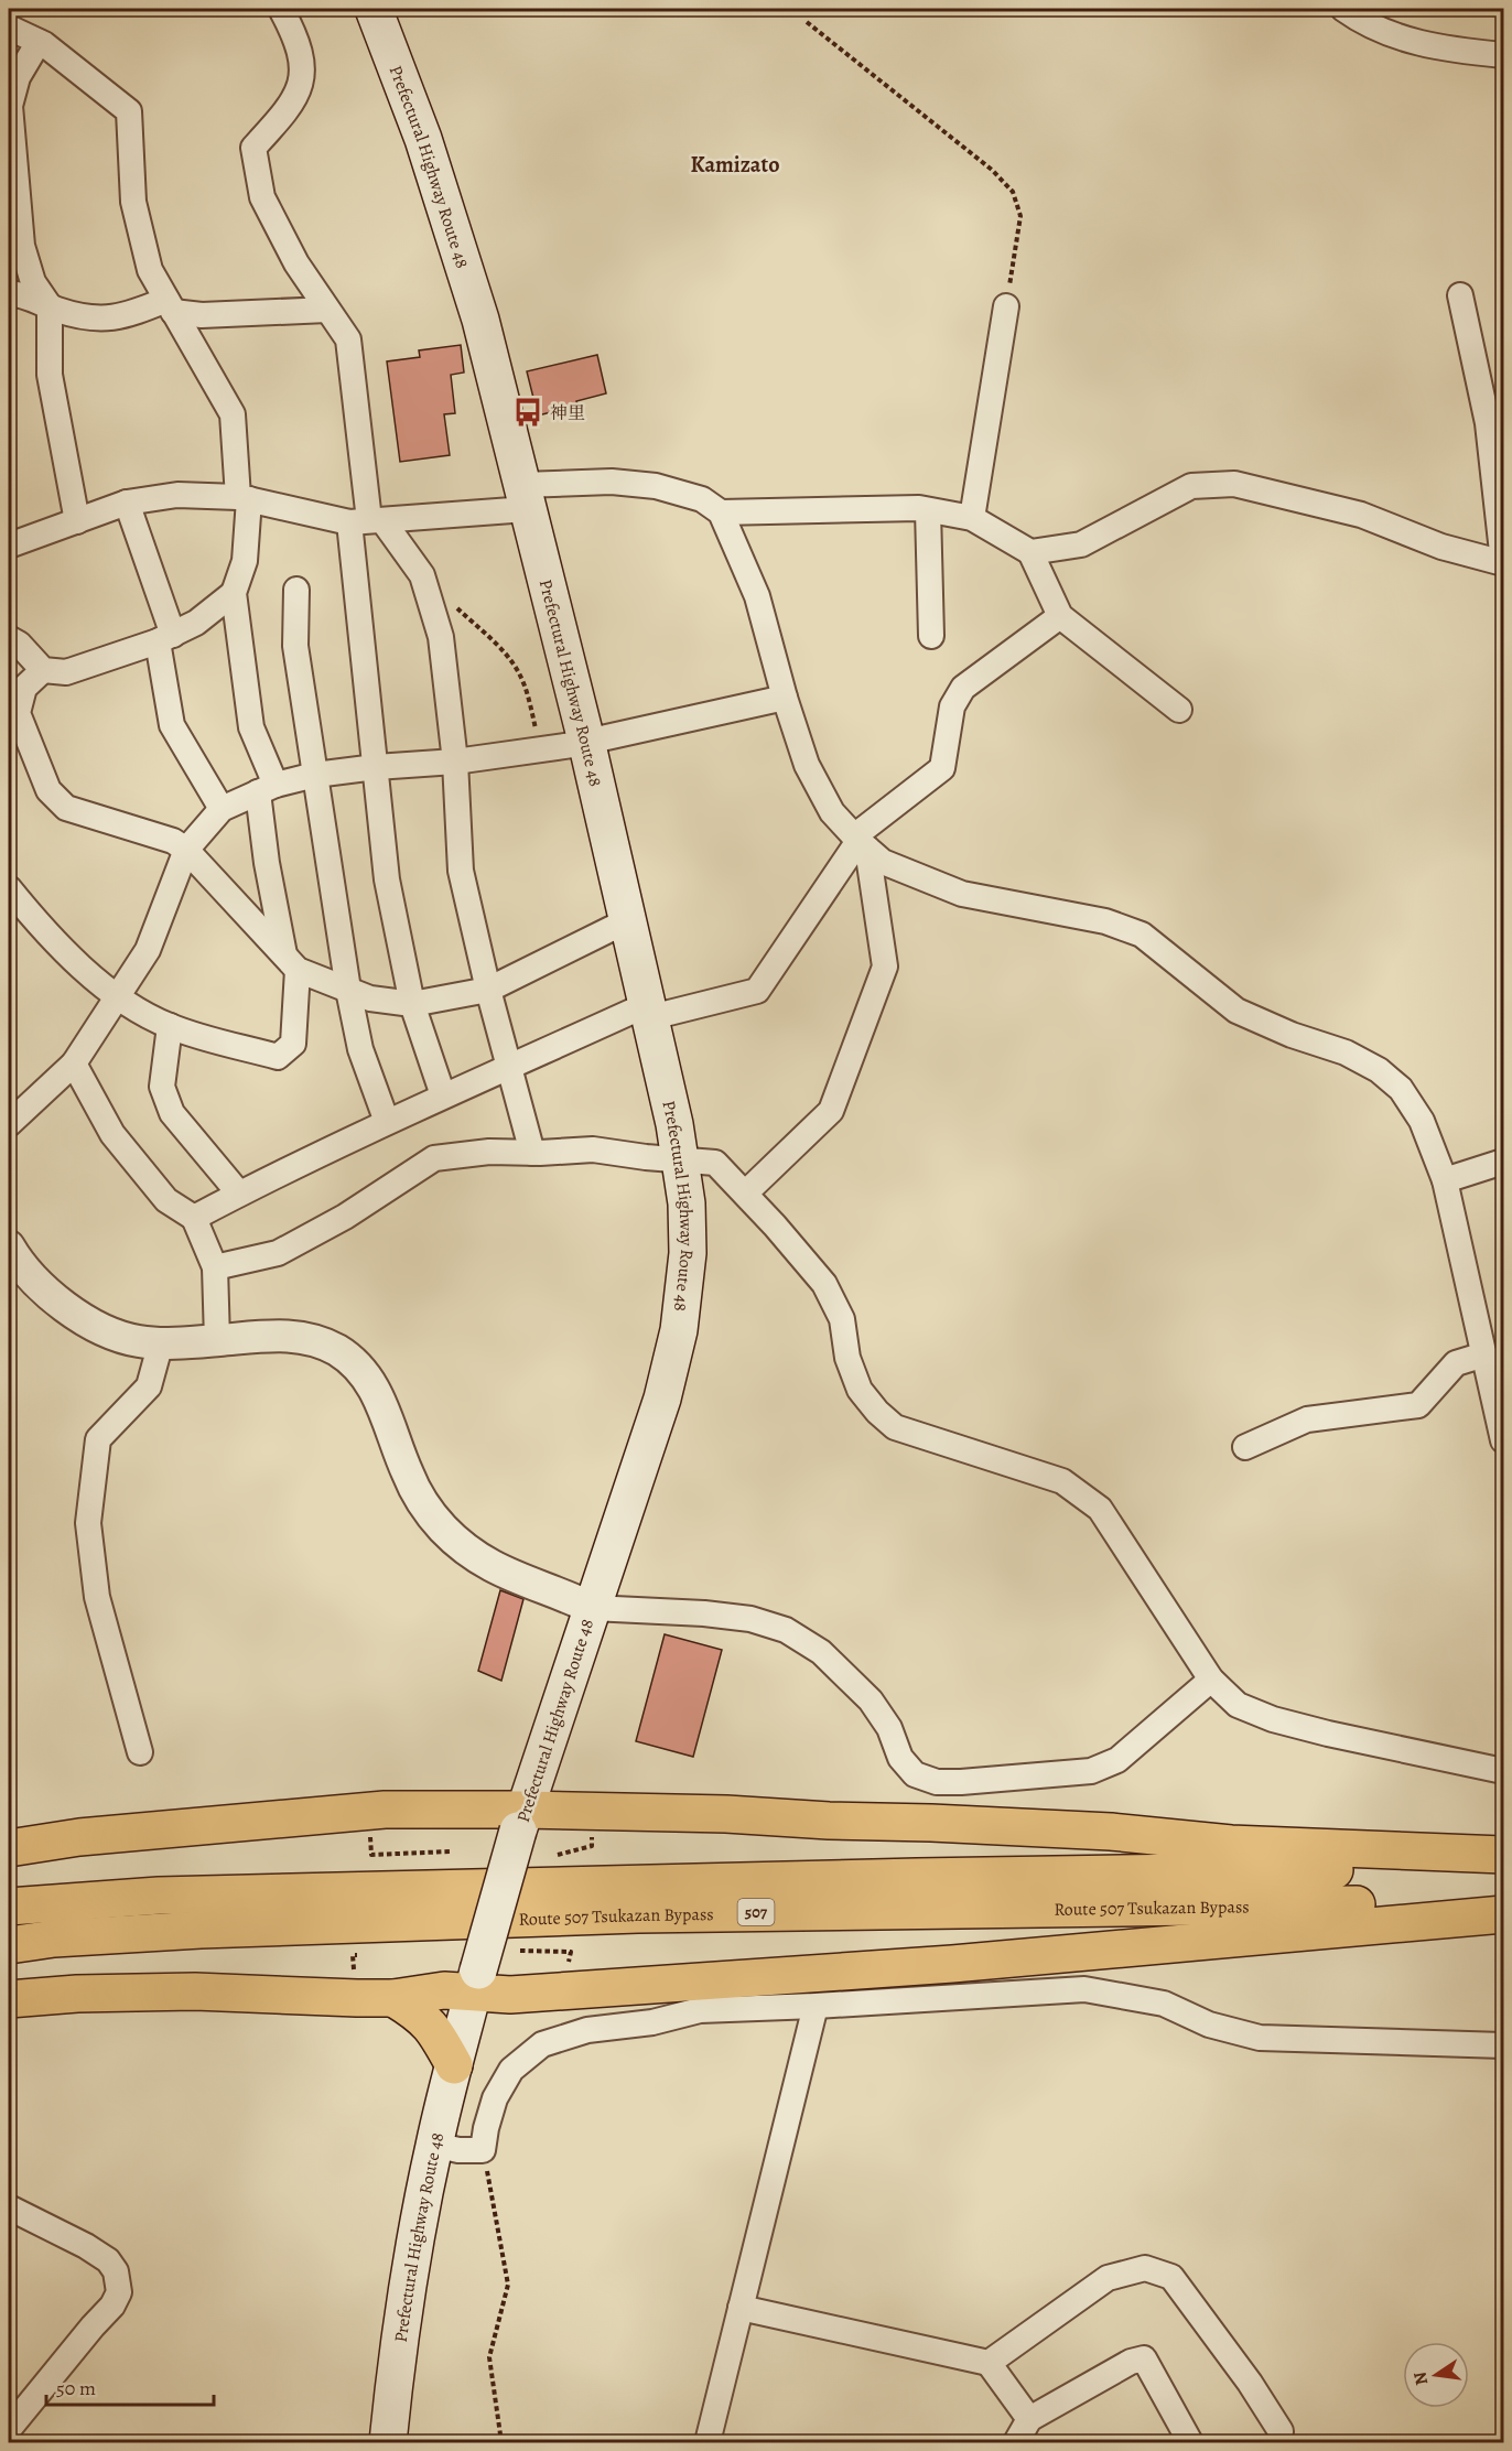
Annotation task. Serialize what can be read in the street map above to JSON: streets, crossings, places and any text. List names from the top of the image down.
{
  "streets": {
    "highway": ["Route 507 Tsukazan Bypass", "507"],
    "main road": ["Prefectural Highway Route 48"]
  },
  "districts": ["Kamizato"],
  "places": {
    "bus stop": ["神里"]
  },
  "scale_bar": "50 m",
  "north": "left"
}
